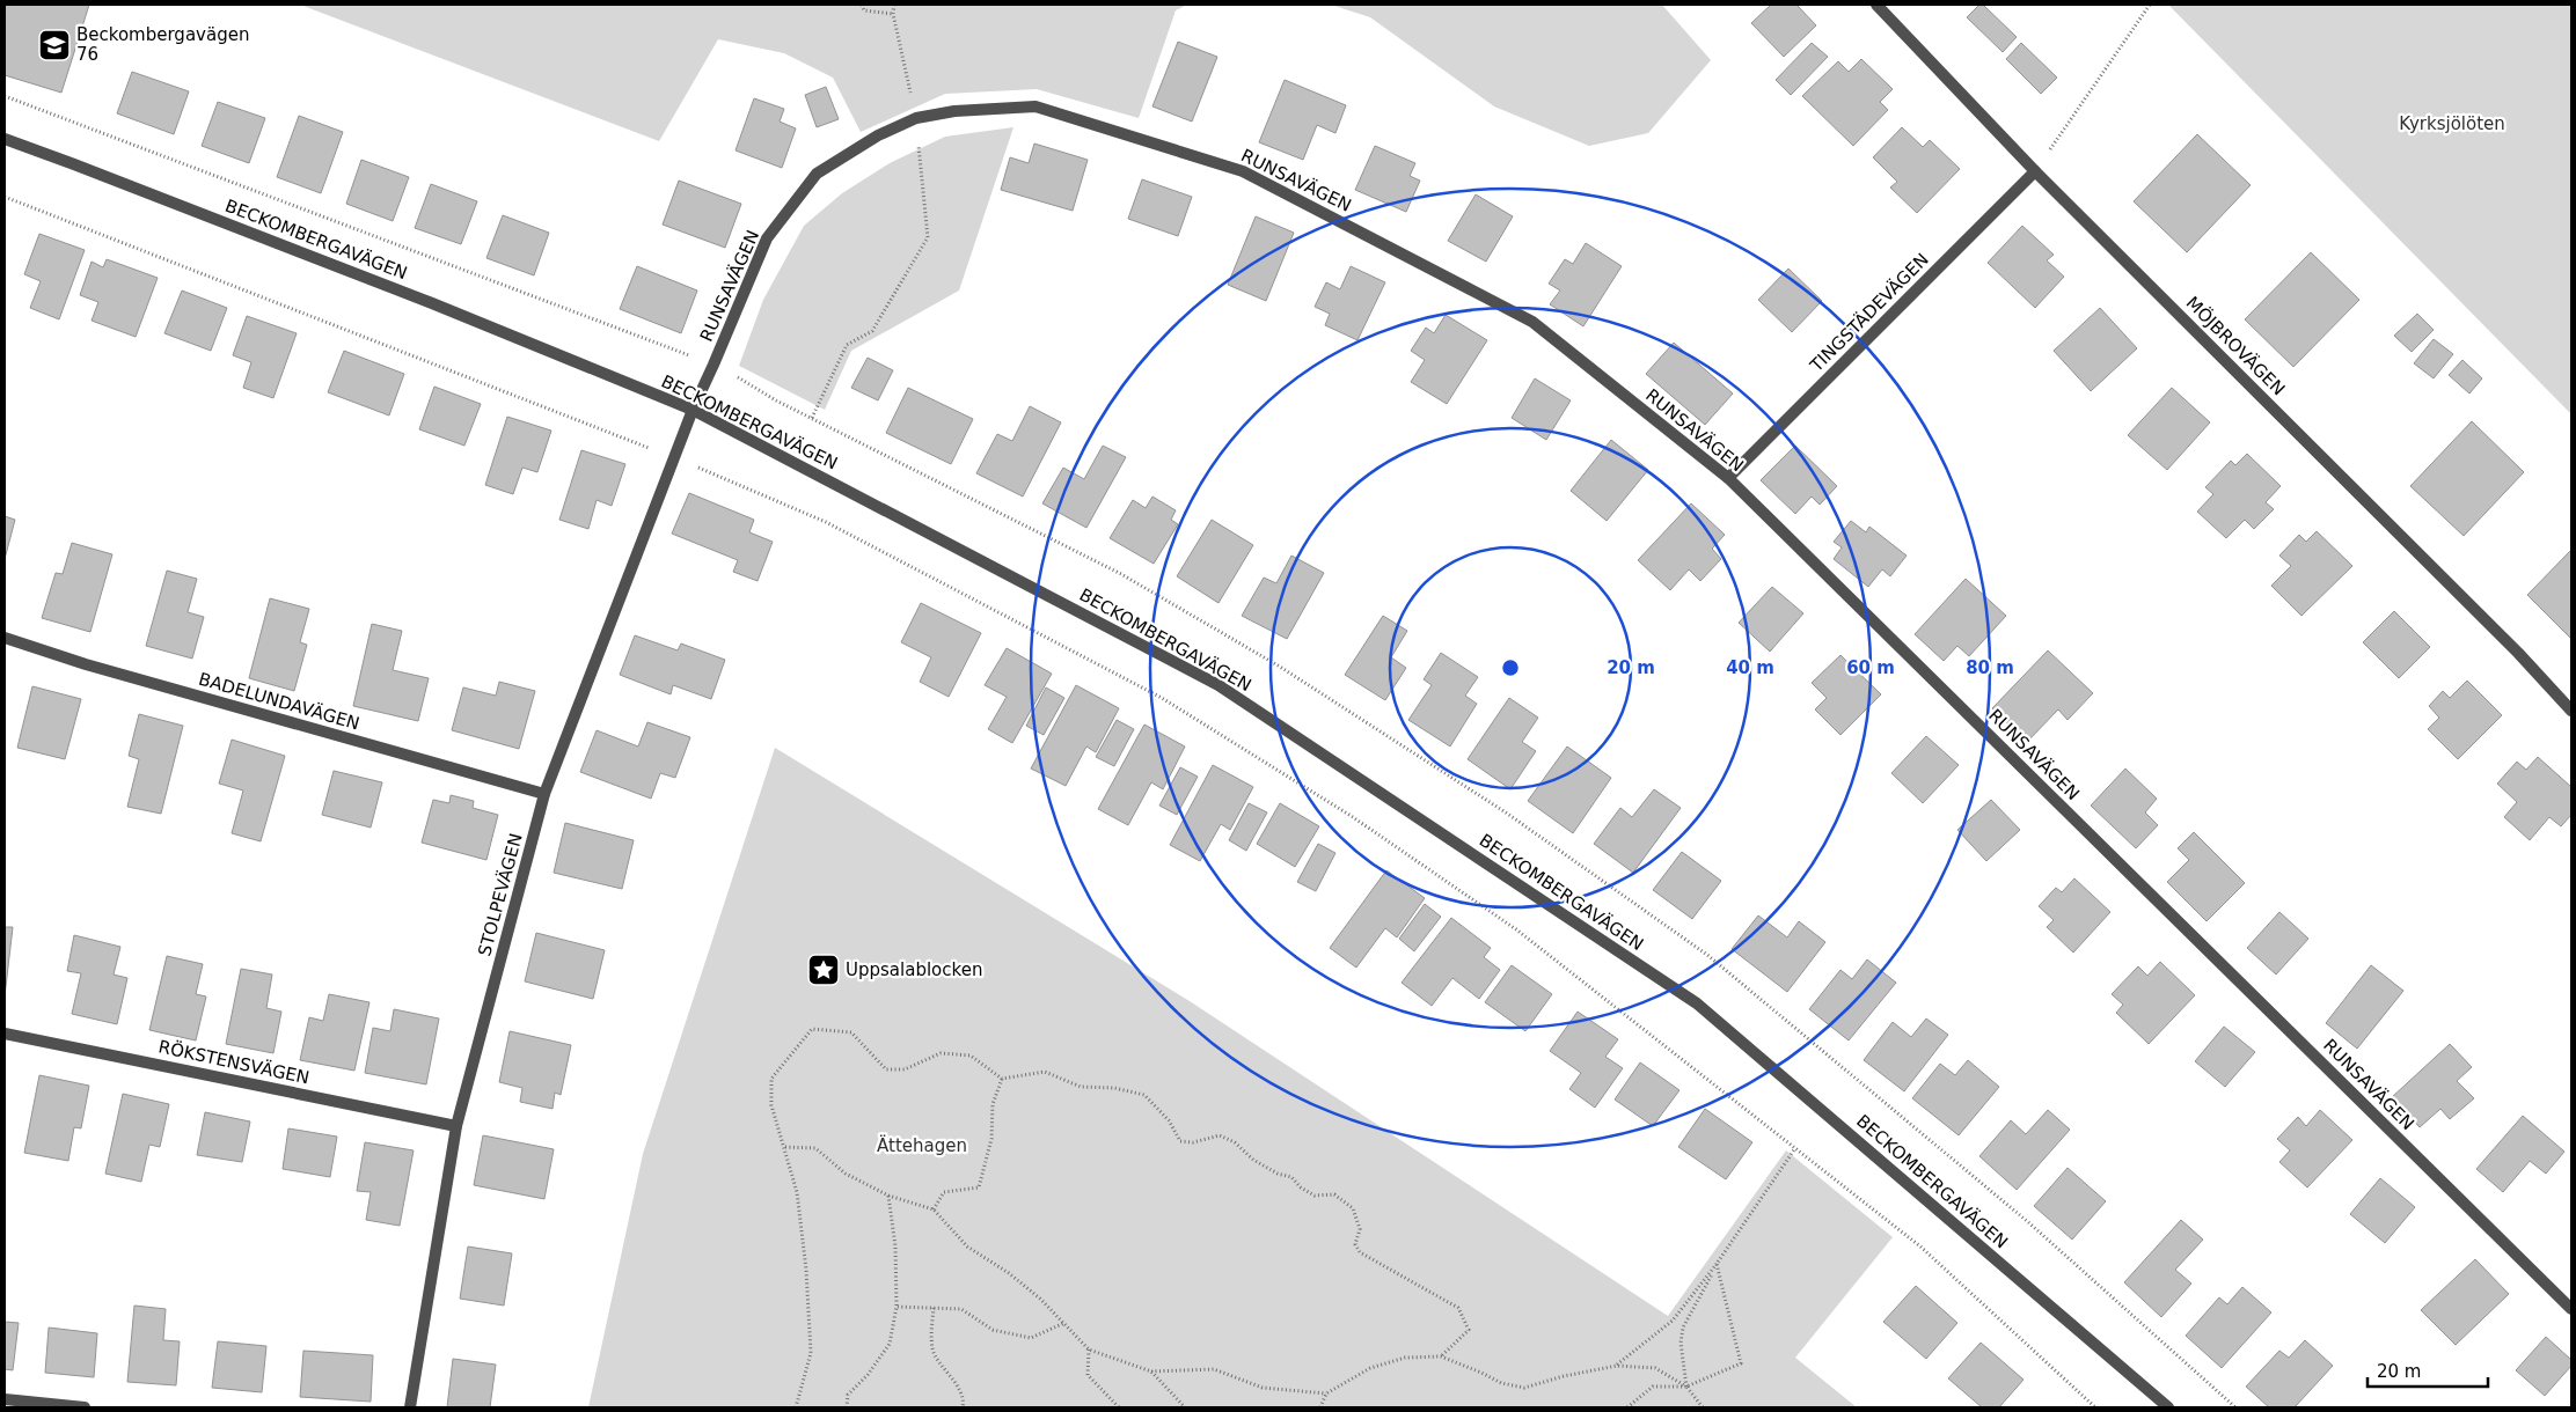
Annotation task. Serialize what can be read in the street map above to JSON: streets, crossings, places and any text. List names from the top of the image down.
{
  "streets": {
    "street": [
      "RUNSAVÄGEN",
      "BECKOMBERGAVÄGEN",
      "TINGSTÄDEVÄGEN",
      "MÖJBROVÄGEN",
      "BADELUNDAVÄGEN",
      "STOLPEVÄGEN",
      "RÖKSTENSVÄGEN"
    ]
  },
  "crossings": [
    ["RUNSAVÄGEN", "BECKOMBERGAVÄGEN"],
    ["RUNSAVÄGEN", "TINGSTÄDEVÄGEN"],
    ["RUNSAVÄGEN", "STOLPEVÄGEN"],
    ["BECKOMBERGAVÄGEN", "STOLPEVÄGEN"],
    ["TINGSTÄDEVÄGEN", "MÖJBROVÄGEN"],
    ["BADELUNDAVÄGEN", "STOLPEVÄGEN"],
    ["STOLPEVÄGEN", "RÖKSTENSVÄGEN"]
  ],
  "parks": ["Kyrksjölöten", "Ättehagen"],
  "places": {
    "school or university": ["Beckombergavägen 76"],
    "place": ["Uppsalablocken"]
  },
  "scale_bar": "20 m",
  "rings": [
    "20 m",
    "40 m",
    "60 m",
    "80 m"
  ]
}
